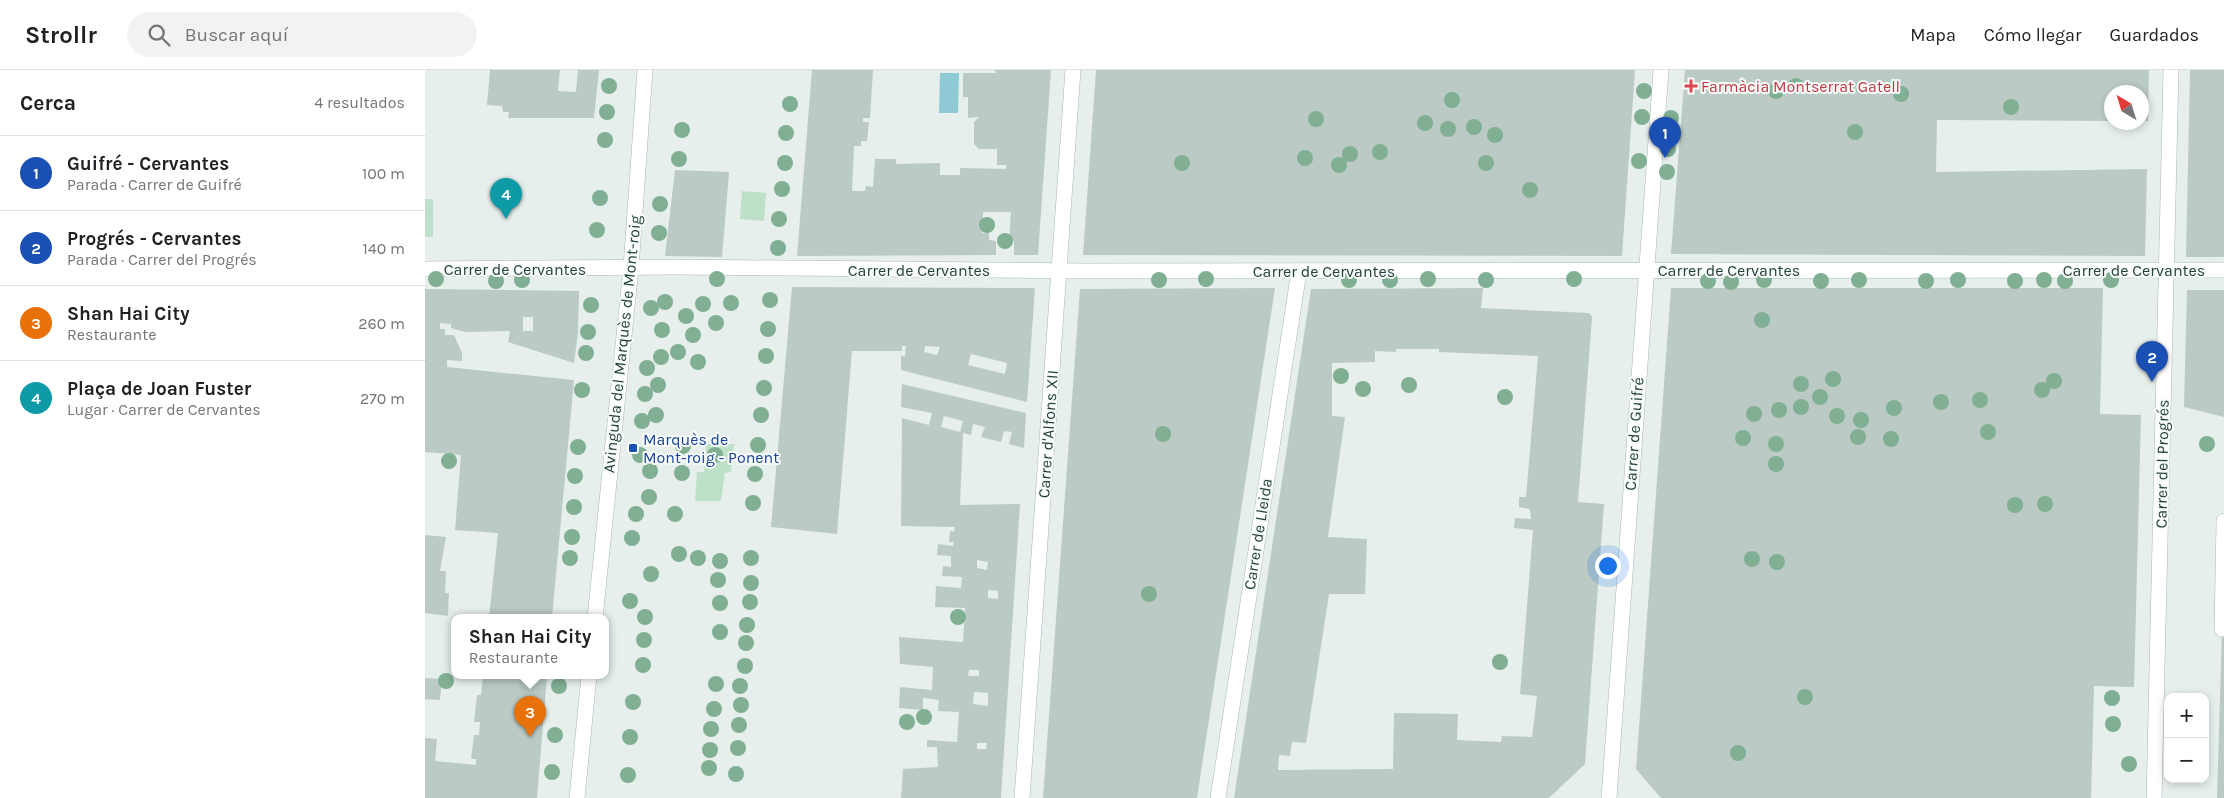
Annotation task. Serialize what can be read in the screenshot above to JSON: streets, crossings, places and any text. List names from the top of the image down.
{
  "streets": {
    "street": [
      "Carrer de Cervantes",
      "Avinguda del Marquès de Mont-roig",
      "Carrer d'Alfons XII",
      "Carrer de Guifré",
      "Carrer del Progrés",
      "Carrer de Lleida"
    ]
  },
  "crossings": [
    ["Carrer de Cervantes", "Avinguda del Marquès de Mont-roig"],
    ["Carrer de Cervantes", "Carrer d'Alfons XII"],
    ["Carrer de Cervantes", "Carrer de Guifré"],
    ["Carrer de Cervantes", "Carrer del Progrés"],
    ["Carrer de Cervantes", "Carrer de Lleida"]
  ],
  "places": {
    "health": ["Farmàcia Montserrat Gatell"],
    "transit": ["Marquès de Mont-roig - Ponent"]
  },
  "north": "top left",
  "page": {
    "header": "Strollr",
    "search": "Buscar aquí",
    "nav": ["Mapa", "Cómo llegar", "Guardados"],
    "heading": ["Cerca", "4 resultados"],
    "pins": [
      "1",
      "4",
      "2",
      "3"
    ],
    "list": [
      {
        "mark": "1",
        "name": "Guifré - Cervantes",
        "note": "Parada · Carrer de Guifré",
        "value": "100 m"
      },
      {
        "mark": "2",
        "name": "Progrés - Cervantes",
        "note": "Parada · Carrer del Progrés",
        "value": "140 m"
      },
      {
        "mark": "3",
        "name": "Shan Hai City",
        "note": "Restaurante",
        "value": "260 m"
      },
      {
        "mark": "4",
        "name": "Plaça de Joan Fuster",
        "note": "Lugar · Carrer de Cervantes",
        "value": "270 m"
      }
    ],
    "popup": ["Shan Hai City", "Restaurante"],
    "map_buttons": ["+", "−"]
  }
}
